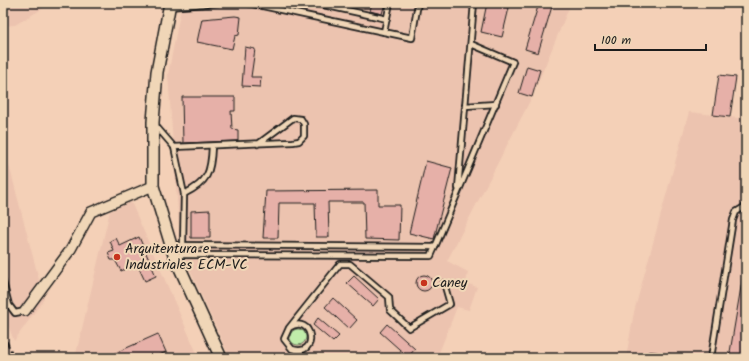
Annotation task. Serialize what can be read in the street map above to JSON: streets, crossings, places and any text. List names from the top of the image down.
{
  "places": ["Arquitentura e Industriales ECM-VC", "Caney"],
  "scale_bar": "100 m"
}
